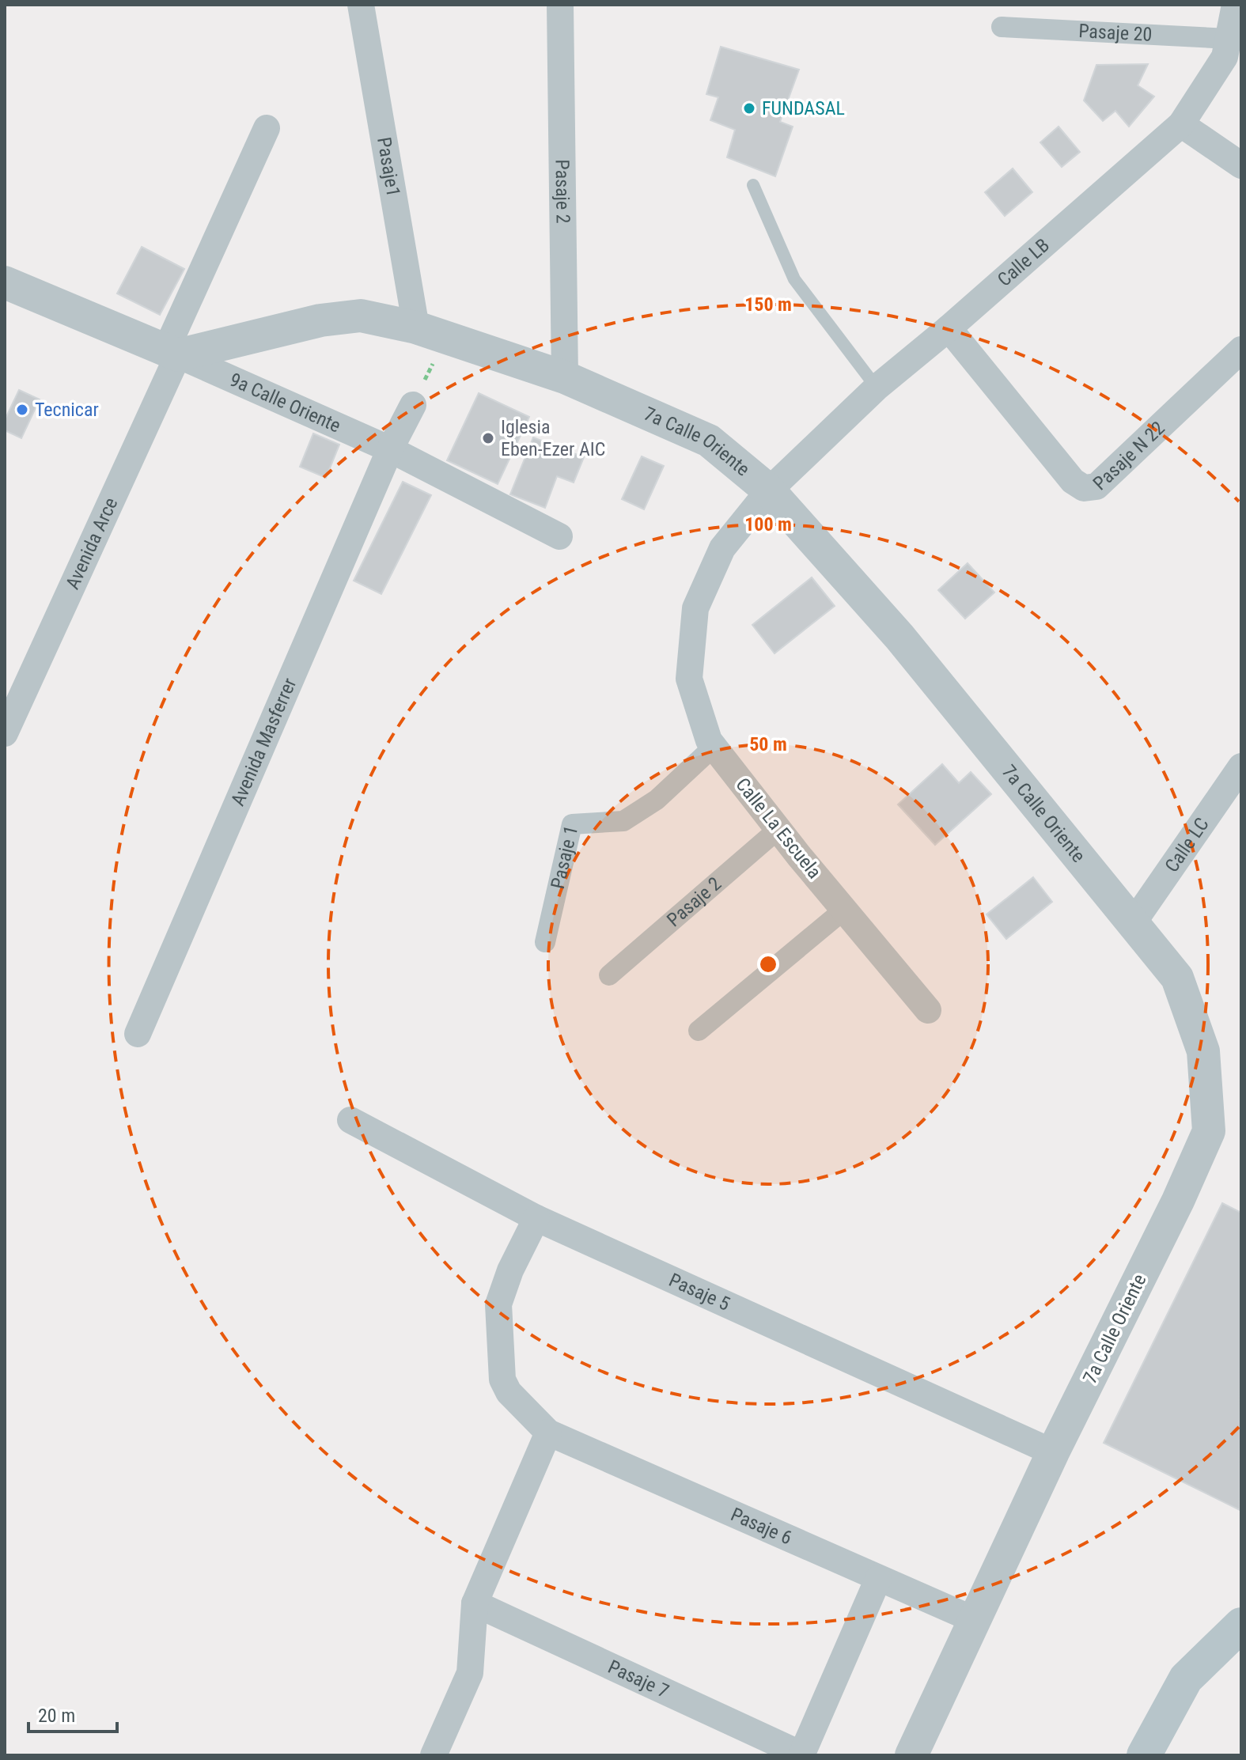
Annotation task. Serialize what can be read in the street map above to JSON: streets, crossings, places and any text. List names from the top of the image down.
{
  "streets": {
    "street": [
      "Pasaje 20",
      "Pasaje1",
      "Pasaje 2",
      "Calle LB",
      "9a Calle Oriente",
      "7a Calle Oriente",
      "Pasaje N 22",
      "Avenida Arce",
      "Avenida Masferrer",
      "Calle La Escuela",
      "Calle LC",
      "Pasaje 1",
      "Pasaje 5",
      "Pasaje 6",
      "Pasaje 7"
    ]
  },
  "crossings": [
    ["Pasaje 20", "Calle LB"],
    ["Pasaje1", "7a Calle Oriente"],
    ["Pasaje 2", "7a Calle Oriente"],
    ["Pasaje 2", "Calle La Escuela"],
    ["Calle LB", "7a Calle Oriente"],
    ["Calle LB", "Pasaje N 22"],
    ["Calle LB", "Calle La Escuela"],
    ["9a Calle Oriente", "7a Calle Oriente"],
    ["9a Calle Oriente", "Avenida Arce"],
    ["9a Calle Oriente", "Avenida Masferrer"],
    ["7a Calle Oriente", "Avenida Arce"],
    ["7a Calle Oriente", "Calle La Escuela"],
    ["7a Calle Oriente", "Calle LC"],
    ["7a Calle Oriente", "Pasaje 5"],
    ["7a Calle Oriente", "Pasaje 6"],
    ["Calle La Escuela", "Pasaje 1"]
  ],
  "places": ["FUNDASAL", "Tecnicar", "Iglesia Eben-Ezer AIC"],
  "scale_bar": "20 m",
  "rings": ["150 m", "100 m", "50 m"]
}
